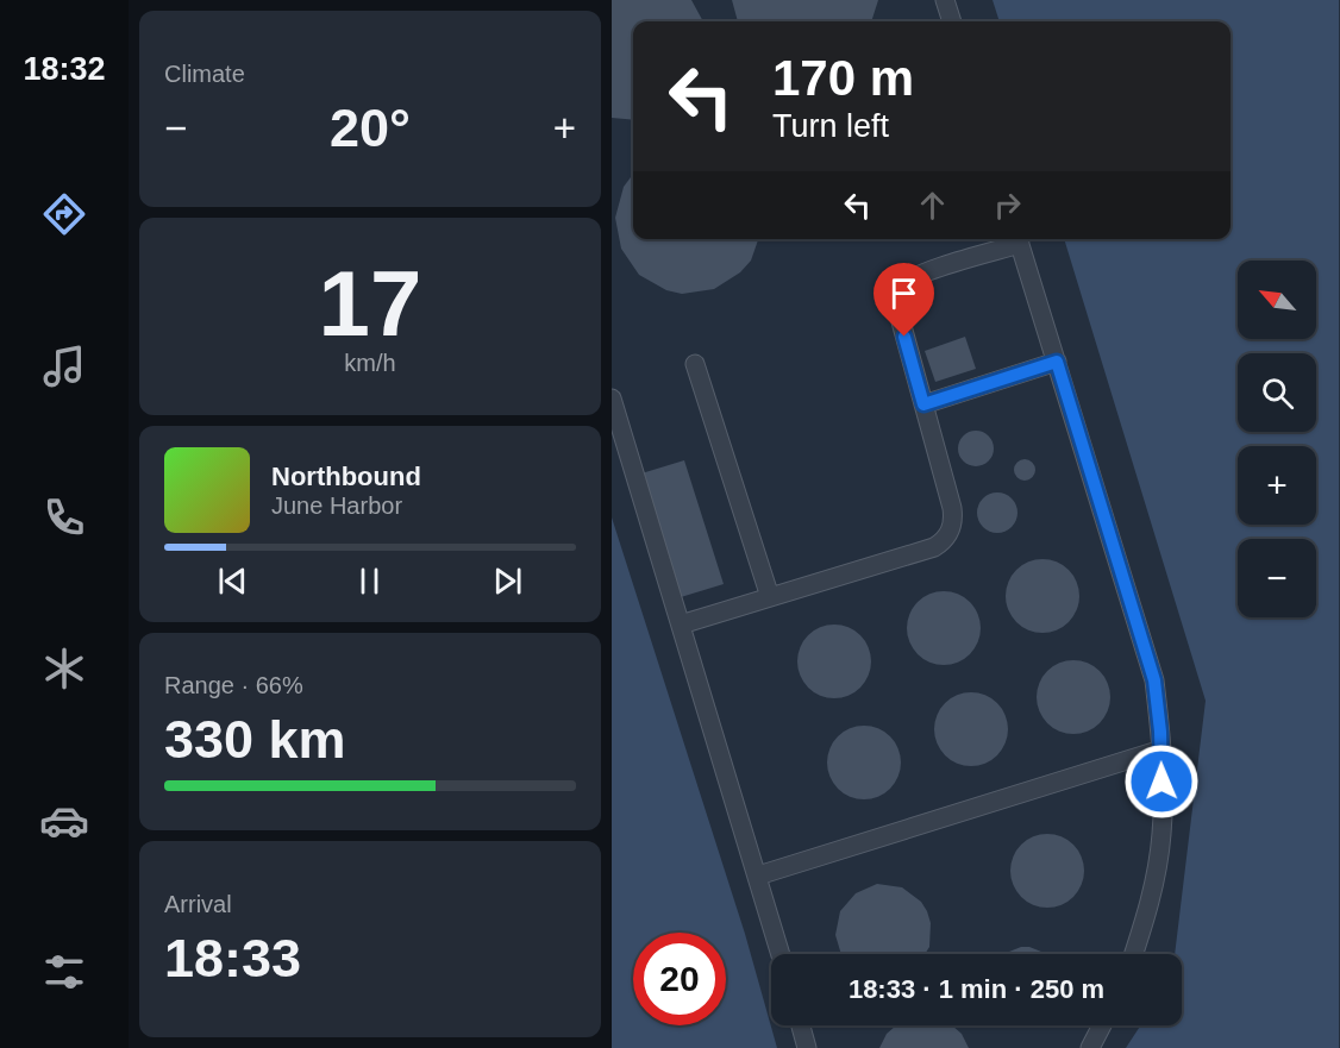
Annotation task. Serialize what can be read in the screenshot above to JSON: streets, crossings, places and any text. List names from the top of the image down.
{
  "north": "top left",
  "page": {
    "tabs": "18:32",
    "tile": [
      "Climate",
      ["17", "km/h"],
      ["Range · 66%", "330 km"],
      ["Arrival", "18:33"]
    ],
    "turn": ["170 m", "Turn left"],
    "heat": ["−", "20°", "+"],
    "map_buttons": ["+", "−"],
    "song": ["Northbound", "June Harbor"],
    "limit": "20",
    "trip": "18:33 · 1 min · 250 m"
  }
}
